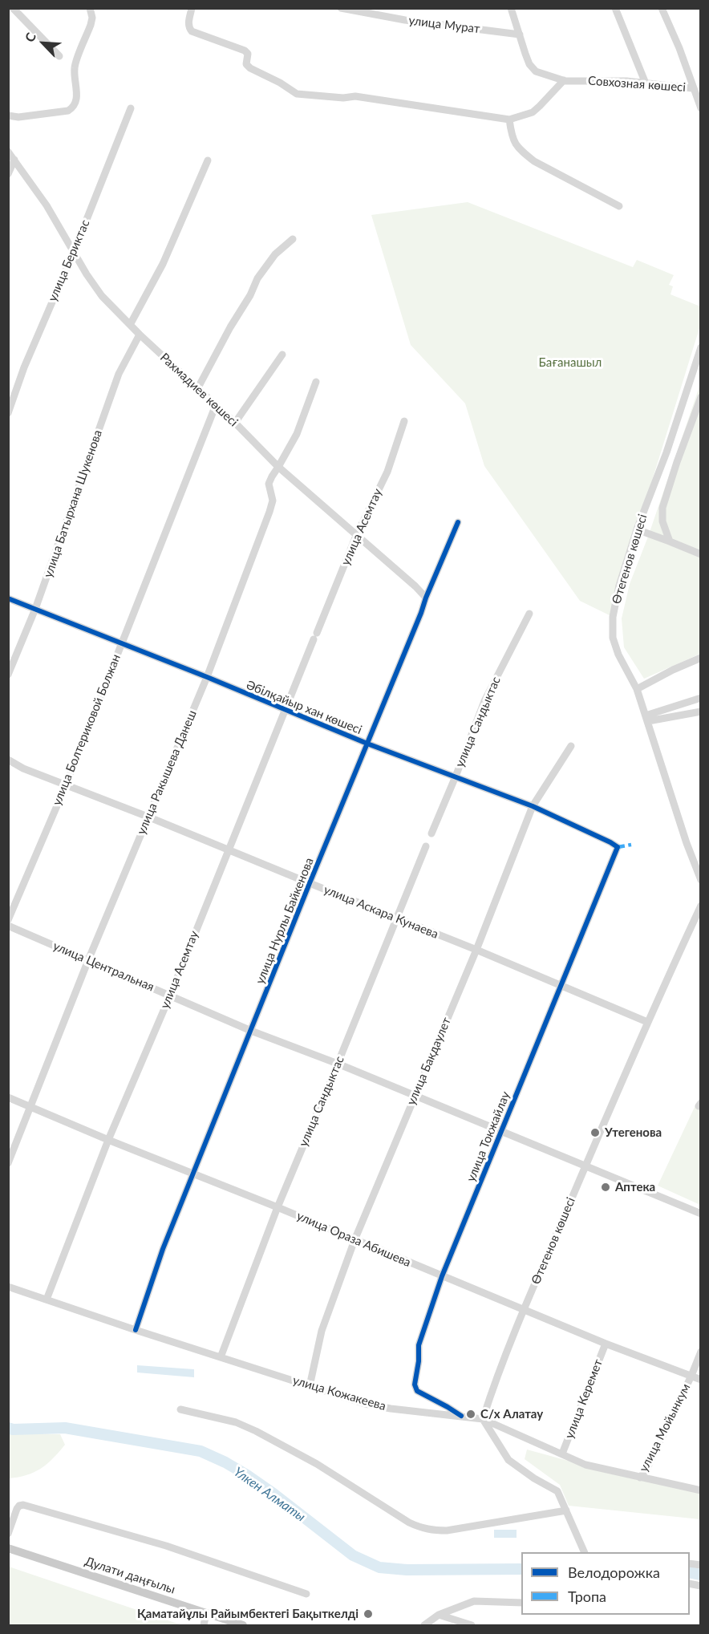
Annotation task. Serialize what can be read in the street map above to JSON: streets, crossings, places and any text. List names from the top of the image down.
{
  "streets": {
    "main road": ["Дулати даңғылы"],
    "street": [
      "улица Мурат",
      "Совхозная көшесі",
      "улица Бериктас",
      "Рахмадиев көшесі",
      "улица Батырхана Шукенова",
      "улица Асемтау",
      "Өтегенов көшесі",
      "Әбілқайыр хан көшесі",
      "улица Сандыктас",
      "улица Болтериковой Болжан",
      "улица Ракышева Данеш",
      "улица Аскара Кунаева",
      "улица Нурлы Байкенова",
      "улица Центральная",
      "улица Бакдаулет",
      "улица Токжайлау",
      "улица Ораза Абишева",
      "улица Кожакеева",
      "улица Керемет",
      "улица Мойынкум"
    ]
  },
  "crossings": [
    ["улица Мурат", "Совхозная көшесі"],
    ["улица Бериктас", "Рахмадиев көшесі"],
    ["Рахмадиев көшесі", "улица Батырхана Шукенова"],
    ["Рахмадиев көшесі", "улица Асемтау"],
    ["Рахмадиев көшесі", "улица Болтериковой Болжан"],
    ["Рахмадиев көшесі", "улица Ракышева Данеш"],
    ["Рахмадиев көшесі", "улица Нурлы Байкенова"],
    ["улица Батырхана Шукенова", "Әбілқайыр хан көшесі"],
    ["улица Асемтау", "Әбілқайыр хан көшесі"],
    ["улица Асемтау", "улица Аскара Кунаева"],
    ["улица Асемтау", "улица Центральная"],
    ["улица Асемтау", "улица Ораза Абишева"],
    ["улица Асемтау", "улица Кожакеева"],
    ["Өтегенов көшесі", "улица Аскара Кунаева"],
    ["Өтегенов көшесі", "улица Центральная"],
    ["Өтегенов көшесі", "улица Ораза Абишева"],
    ["Өтегенов көшесі", "улица Кожакеева"],
    ["Әбілқайыр хан көшесі", "улица Сандыктас"],
    ["Әбілқайыр хан көшесі", "улица Болтериковой Болжан"],
    ["Әбілқайыр хан көшесі", "улица Ракышева Данеш"],
    ["Әбілқайыр хан көшесі", "улица Нурлы Байкенова"],
    ["Әбілқайыр хан көшесі", "улица Бакдаулет"],
    ["Әбілқайыр хан көшесі", "улица Токжайлау"],
    ["улица Сандыктас", "улица Аскара Кунаева"],
    ["улица Сандыктас", "улица Центральная"],
    ["улица Сандыктас", "улица Ораза Абишева"],
    ["улица Сандыктас", "улица Кожакеева"],
    ["улица Болтериковой Болжан", "улица Аскара Кунаева"],
    ["улица Ракышева Данеш", "улица Аскара Кунаева"],
    ["улица Ракышева Данеш", "улица Центральная"],
    ["улица Ракышева Данеш", "улица Ораза Абишева"],
    ["улица Аскара Кунаева", "улица Нурлы Байкенова"],
    ["улица Аскара Кунаева", "улица Бакдаулет"],
    ["улица Аскара Кунаева", "улица Токжайлау"],
    ["улица Нурлы Байкенова", "улица Центральная"],
    ["улица Нурлы Байкенова", "улица Ораза Абишева"],
    ["улица Нурлы Байкенова", "улица Кожакеева"],
    ["улица Центральная", "улица Бакдаулет"],
    ["улица Центральная", "улица Токжайлау"],
    ["улица Бакдаулет", "улица Ораза Абишева"],
    ["улица Бакдаулет", "улица Кожакеева"],
    ["улица Токжайлау", "улица Ораза Абишева"],
    ["улица Токжайлау", "улица Кожакеева"],
    ["улица Ораза Абишева", "улица Керемет"],
    ["улица Ораза Абишева", "улица Мойынкум"],
    ["улица Кожакеева", "улица Керемет"],
    ["улица Кожакеева", "улица Мойынкум"]
  ],
  "water": ["Үлкен Алматы"],
  "parks": ["Бағанашыл"],
  "places": [
    "Утегенова",
    "Аптека",
    "С/х Алатау",
    "Қаматайұлы Райымбектегі Бақыткелді"
  ],
  "legend": ["Велодорожка", "Тропа"],
  "north": "top left"
}
